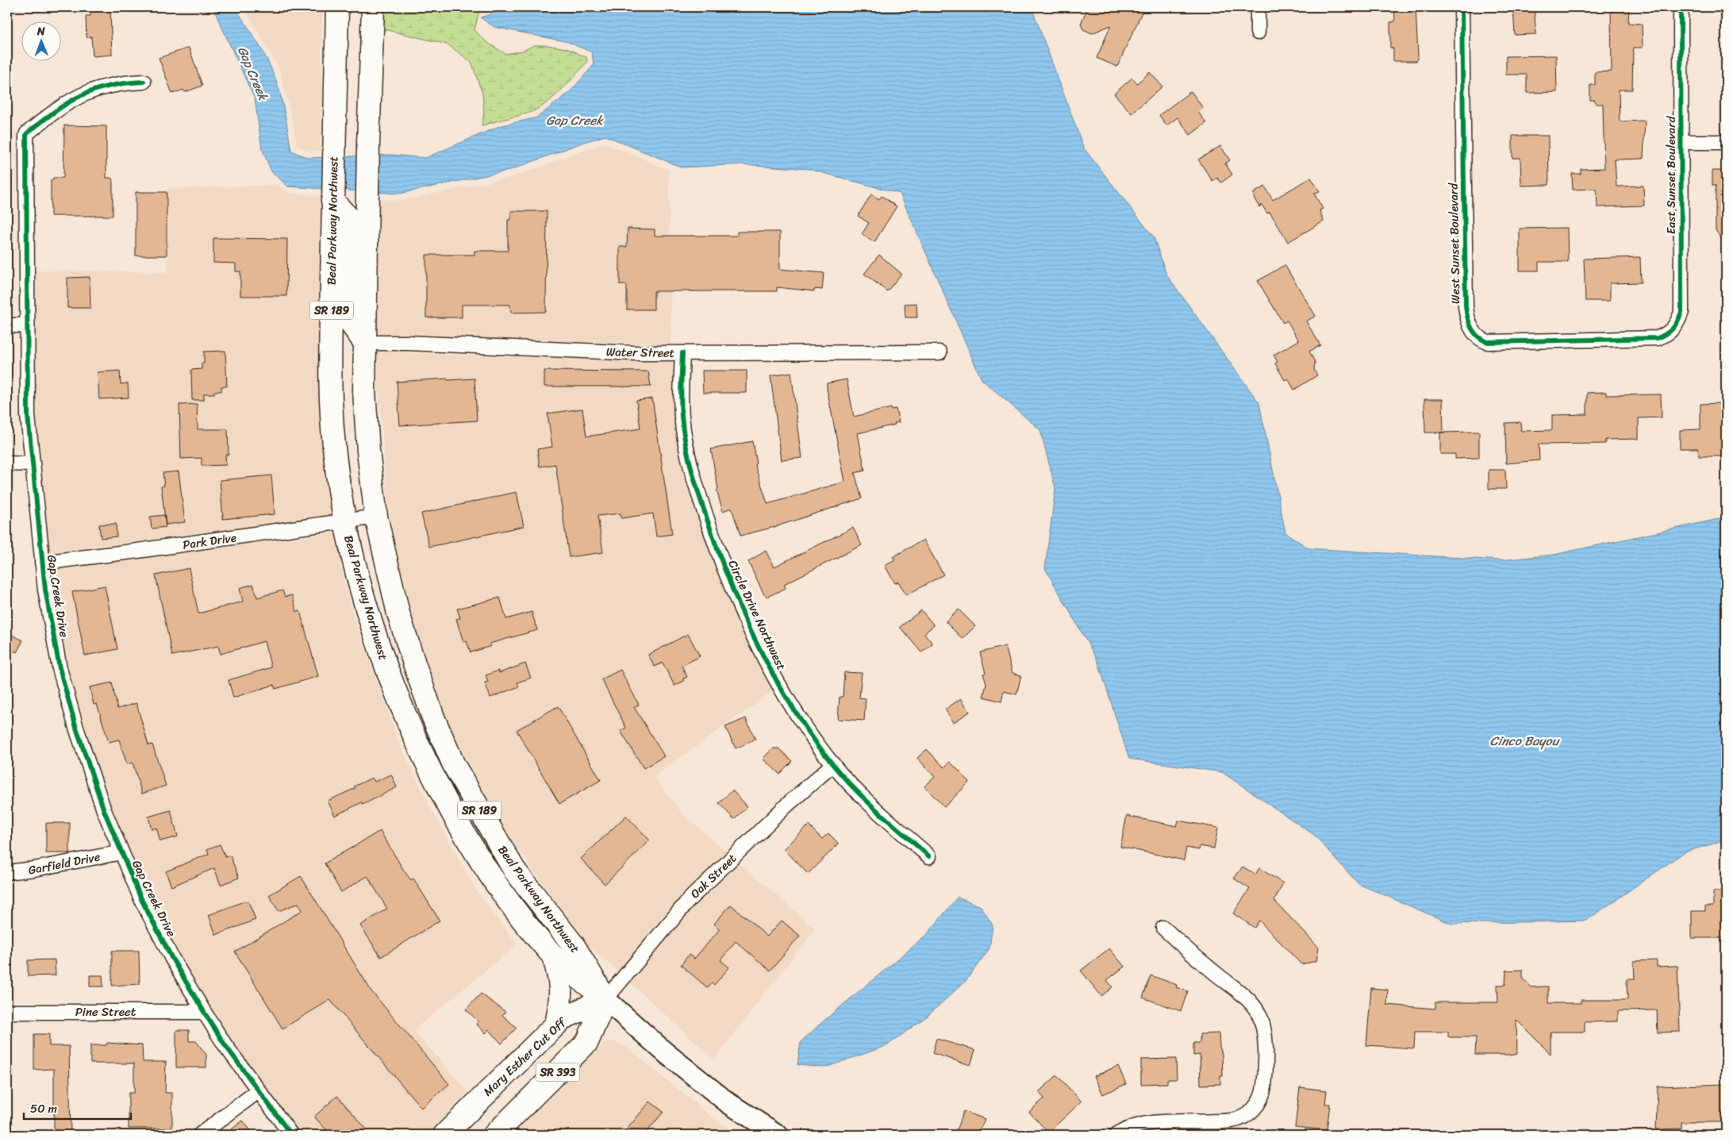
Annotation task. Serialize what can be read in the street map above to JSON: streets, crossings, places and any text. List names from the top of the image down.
{
  "streets": {
    "main road": [
      "Beal Parkway Northwest",
      "SR 189",
      "Mary Esther Cut Off",
      "SR 393"
    ],
    "street": [
      "East Sunset Boulevard",
      "West Sunset Boulevard",
      "Water Street",
      "Park Drive",
      "Gap Creek Drive",
      "Circle Drive Northwest",
      "Garfield Drive",
      "Oak Street",
      "Pine Street"
    ]
  },
  "crossings": [
    ["East Sunset Boulevard", "West Sunset Boulevard"],
    ["Beal Parkway Northwest", "Water Street"],
    ["Beal Parkway Northwest", "Park Drive"],
    ["Beal Parkway Northwest", "Oak Street"],
    ["Beal Parkway Northwest", "Mary Esther Cut Off"],
    ["Beal Parkway Northwest", "SR 393"],
    ["Water Street", "Circle Drive Northwest"],
    ["Park Drive", "Gap Creek Drive"],
    ["Gap Creek Drive", "Garfield Drive"],
    ["Gap Creek Drive", "Pine Street"],
    ["Circle Drive Northwest", "Oak Street"],
    ["Oak Street", "Mary Esther Cut Off"],
    ["Oak Street", "SR 393"],
    ["Mary Esther Cut Off", "SR 393"]
  ],
  "water": ["Gap Creek", "Cinco Bayou"],
  "scale_bar": "50 m",
  "north": "top"
}
